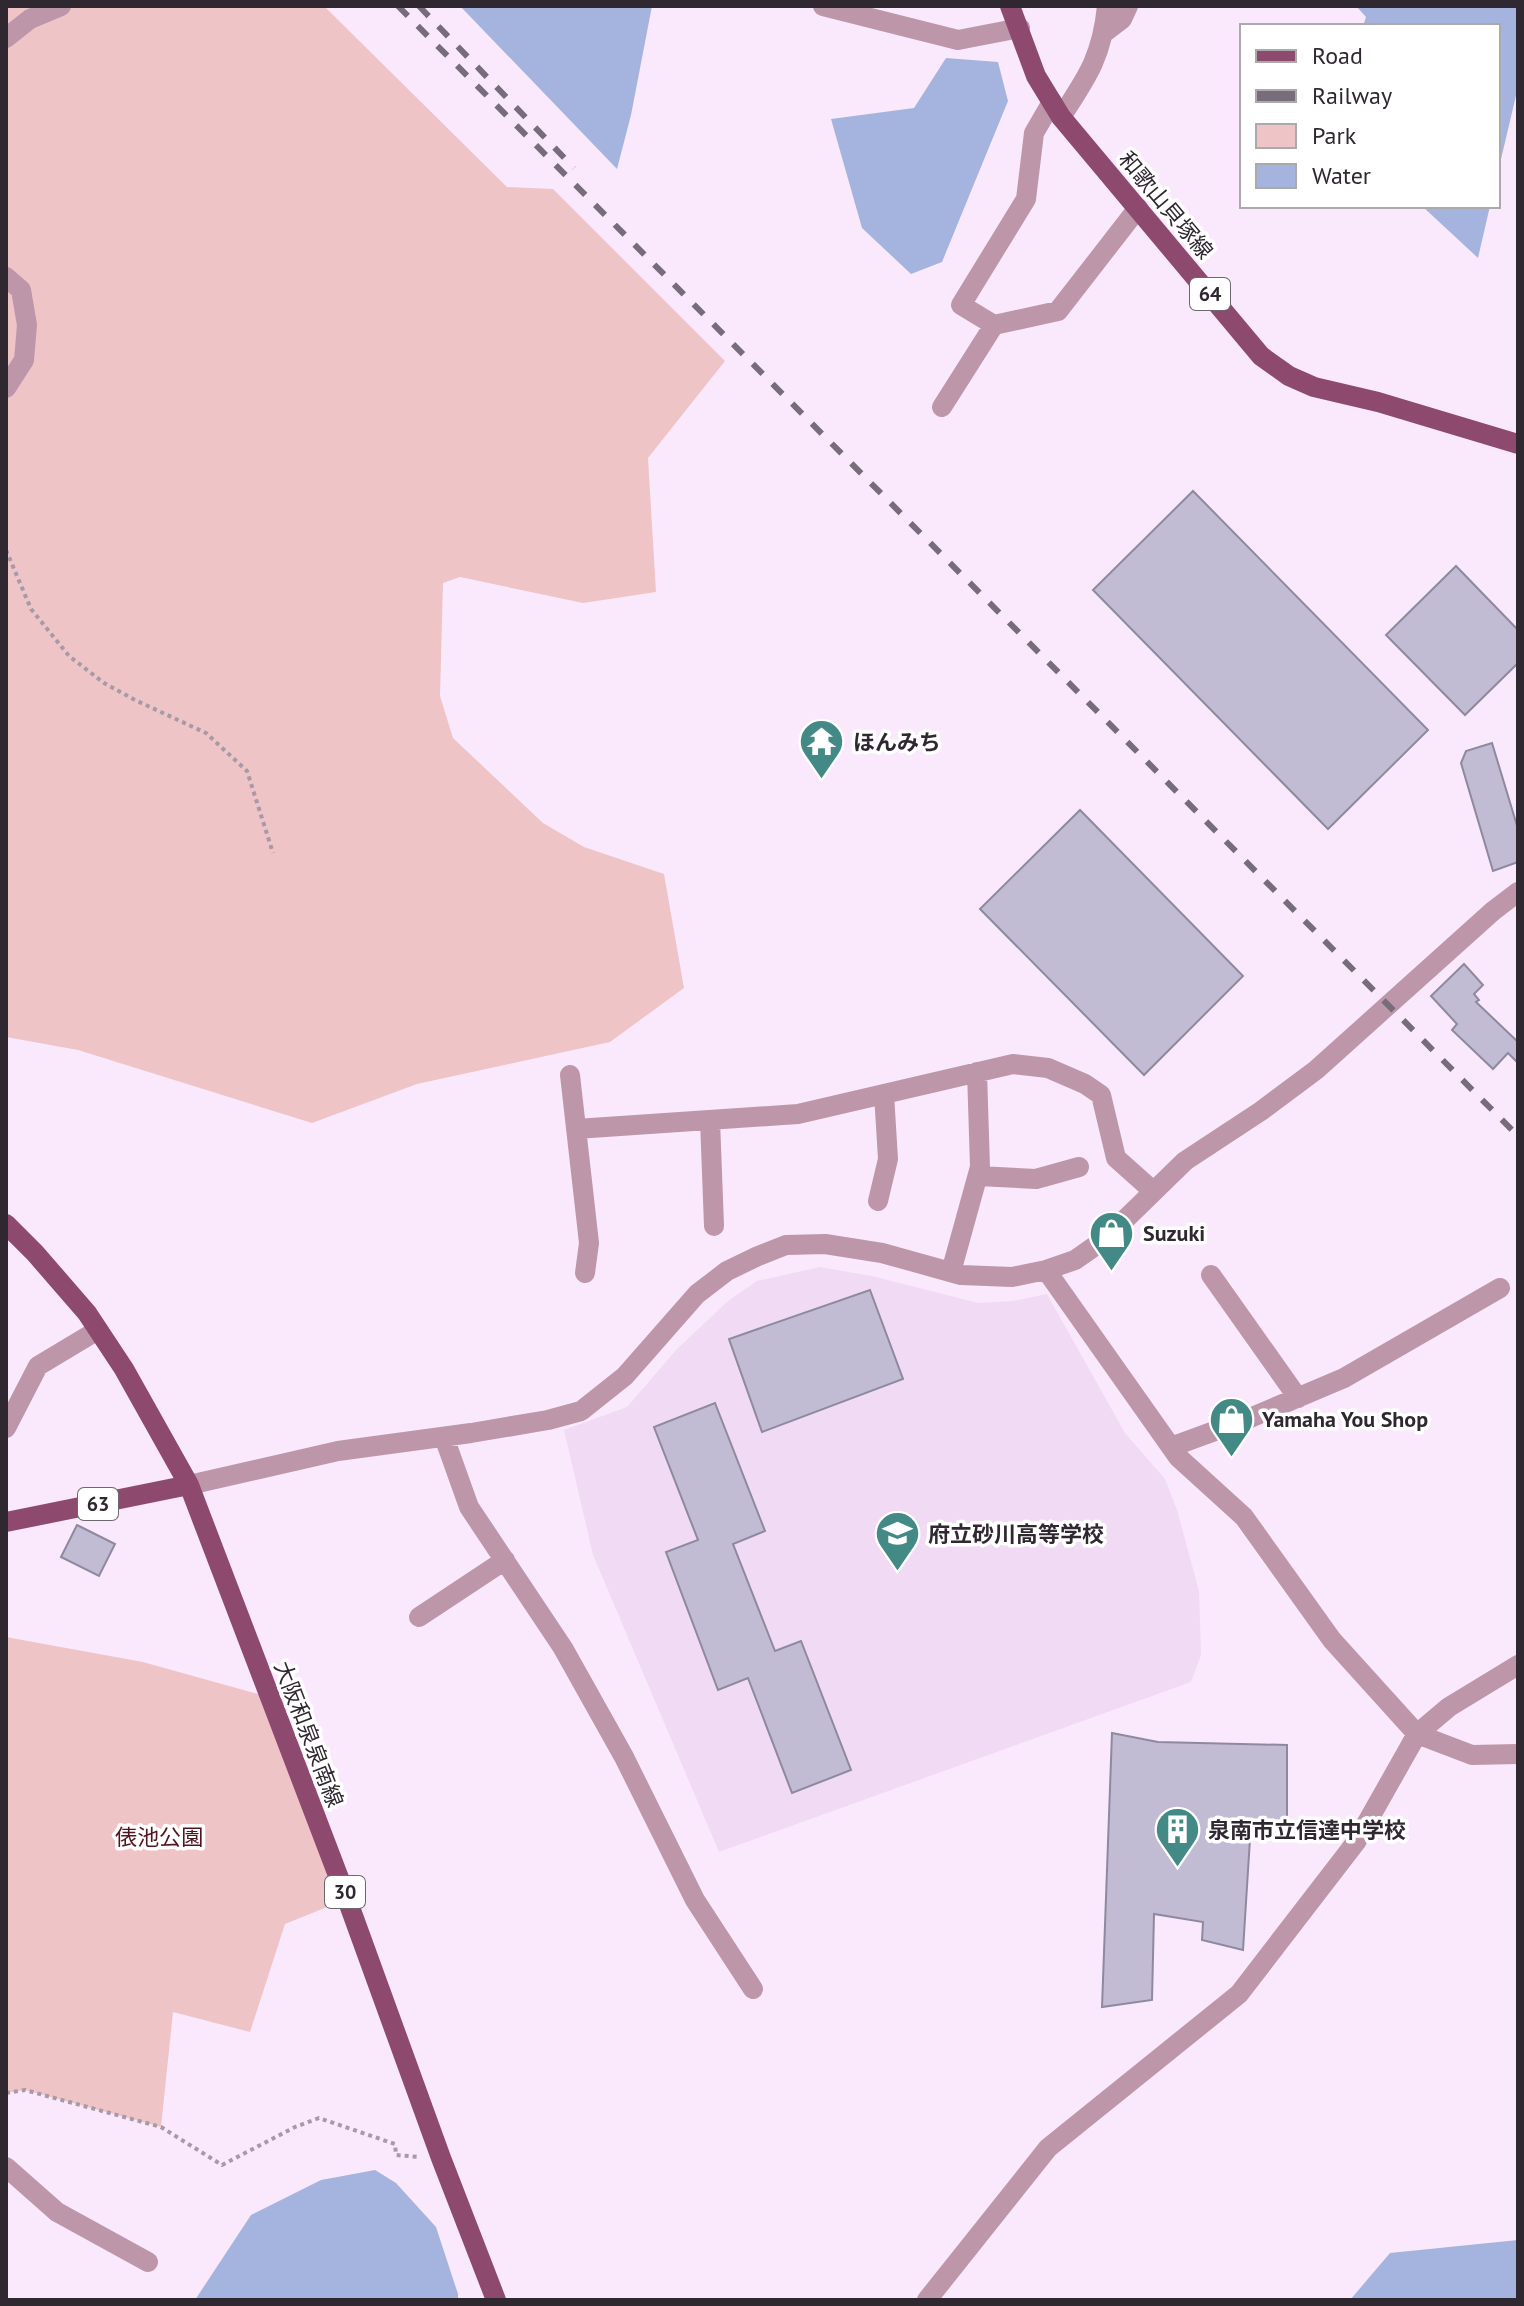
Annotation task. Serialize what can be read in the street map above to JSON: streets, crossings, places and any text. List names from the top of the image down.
{
  "streets": {
    "main road": [
      "和歌山貝塚線",
      "64",
      "63",
      "大阪和泉泉南線",
      "30"
    ]
  },
  "crossings": [
    ["63", "大阪和泉泉南線"]
  ],
  "parks": ["俵池公園"],
  "places": {
    "temple": ["ほんみち"],
    "shop": ["Suzuki", "Yamaha You Shop"],
    "school or university": ["府立砂川高等学校"],
    "building": ["泉南市立信達中学校"]
  },
  "legend": [
    "Road",
    "Railway",
    "Park",
    "Water"
  ]
}
